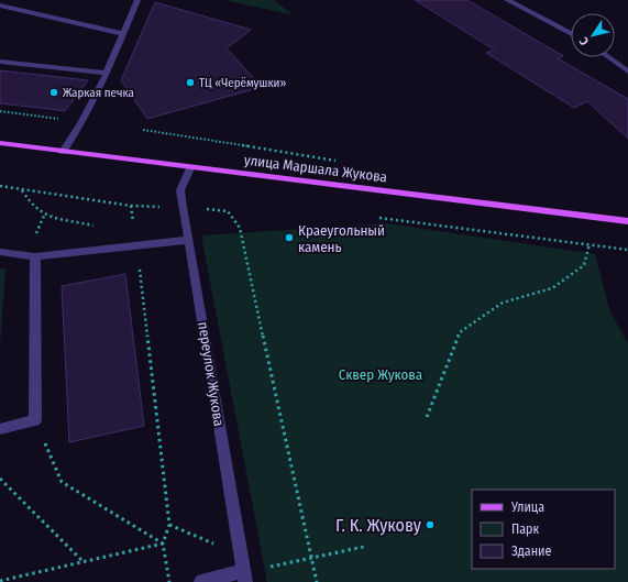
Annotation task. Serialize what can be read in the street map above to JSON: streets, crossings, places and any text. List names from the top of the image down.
{
  "streets": {
    "main road": ["улица Маршала Жукова"],
    "street": ["переулок Жукова"]
  },
  "crossings": [
    ["улица Маршала Жукова", "переулок Жукова"]
  ],
  "parks": ["Сквер Жукова"],
  "places": [
    "ТЦ «Черёмушки»",
    "Жаркая печка",
    "Краеугольный камень",
    "Г. К. Жукову"
  ],
  "legend": ["Улица", "Парк", "Здание"],
  "north": "bottom left"
}
